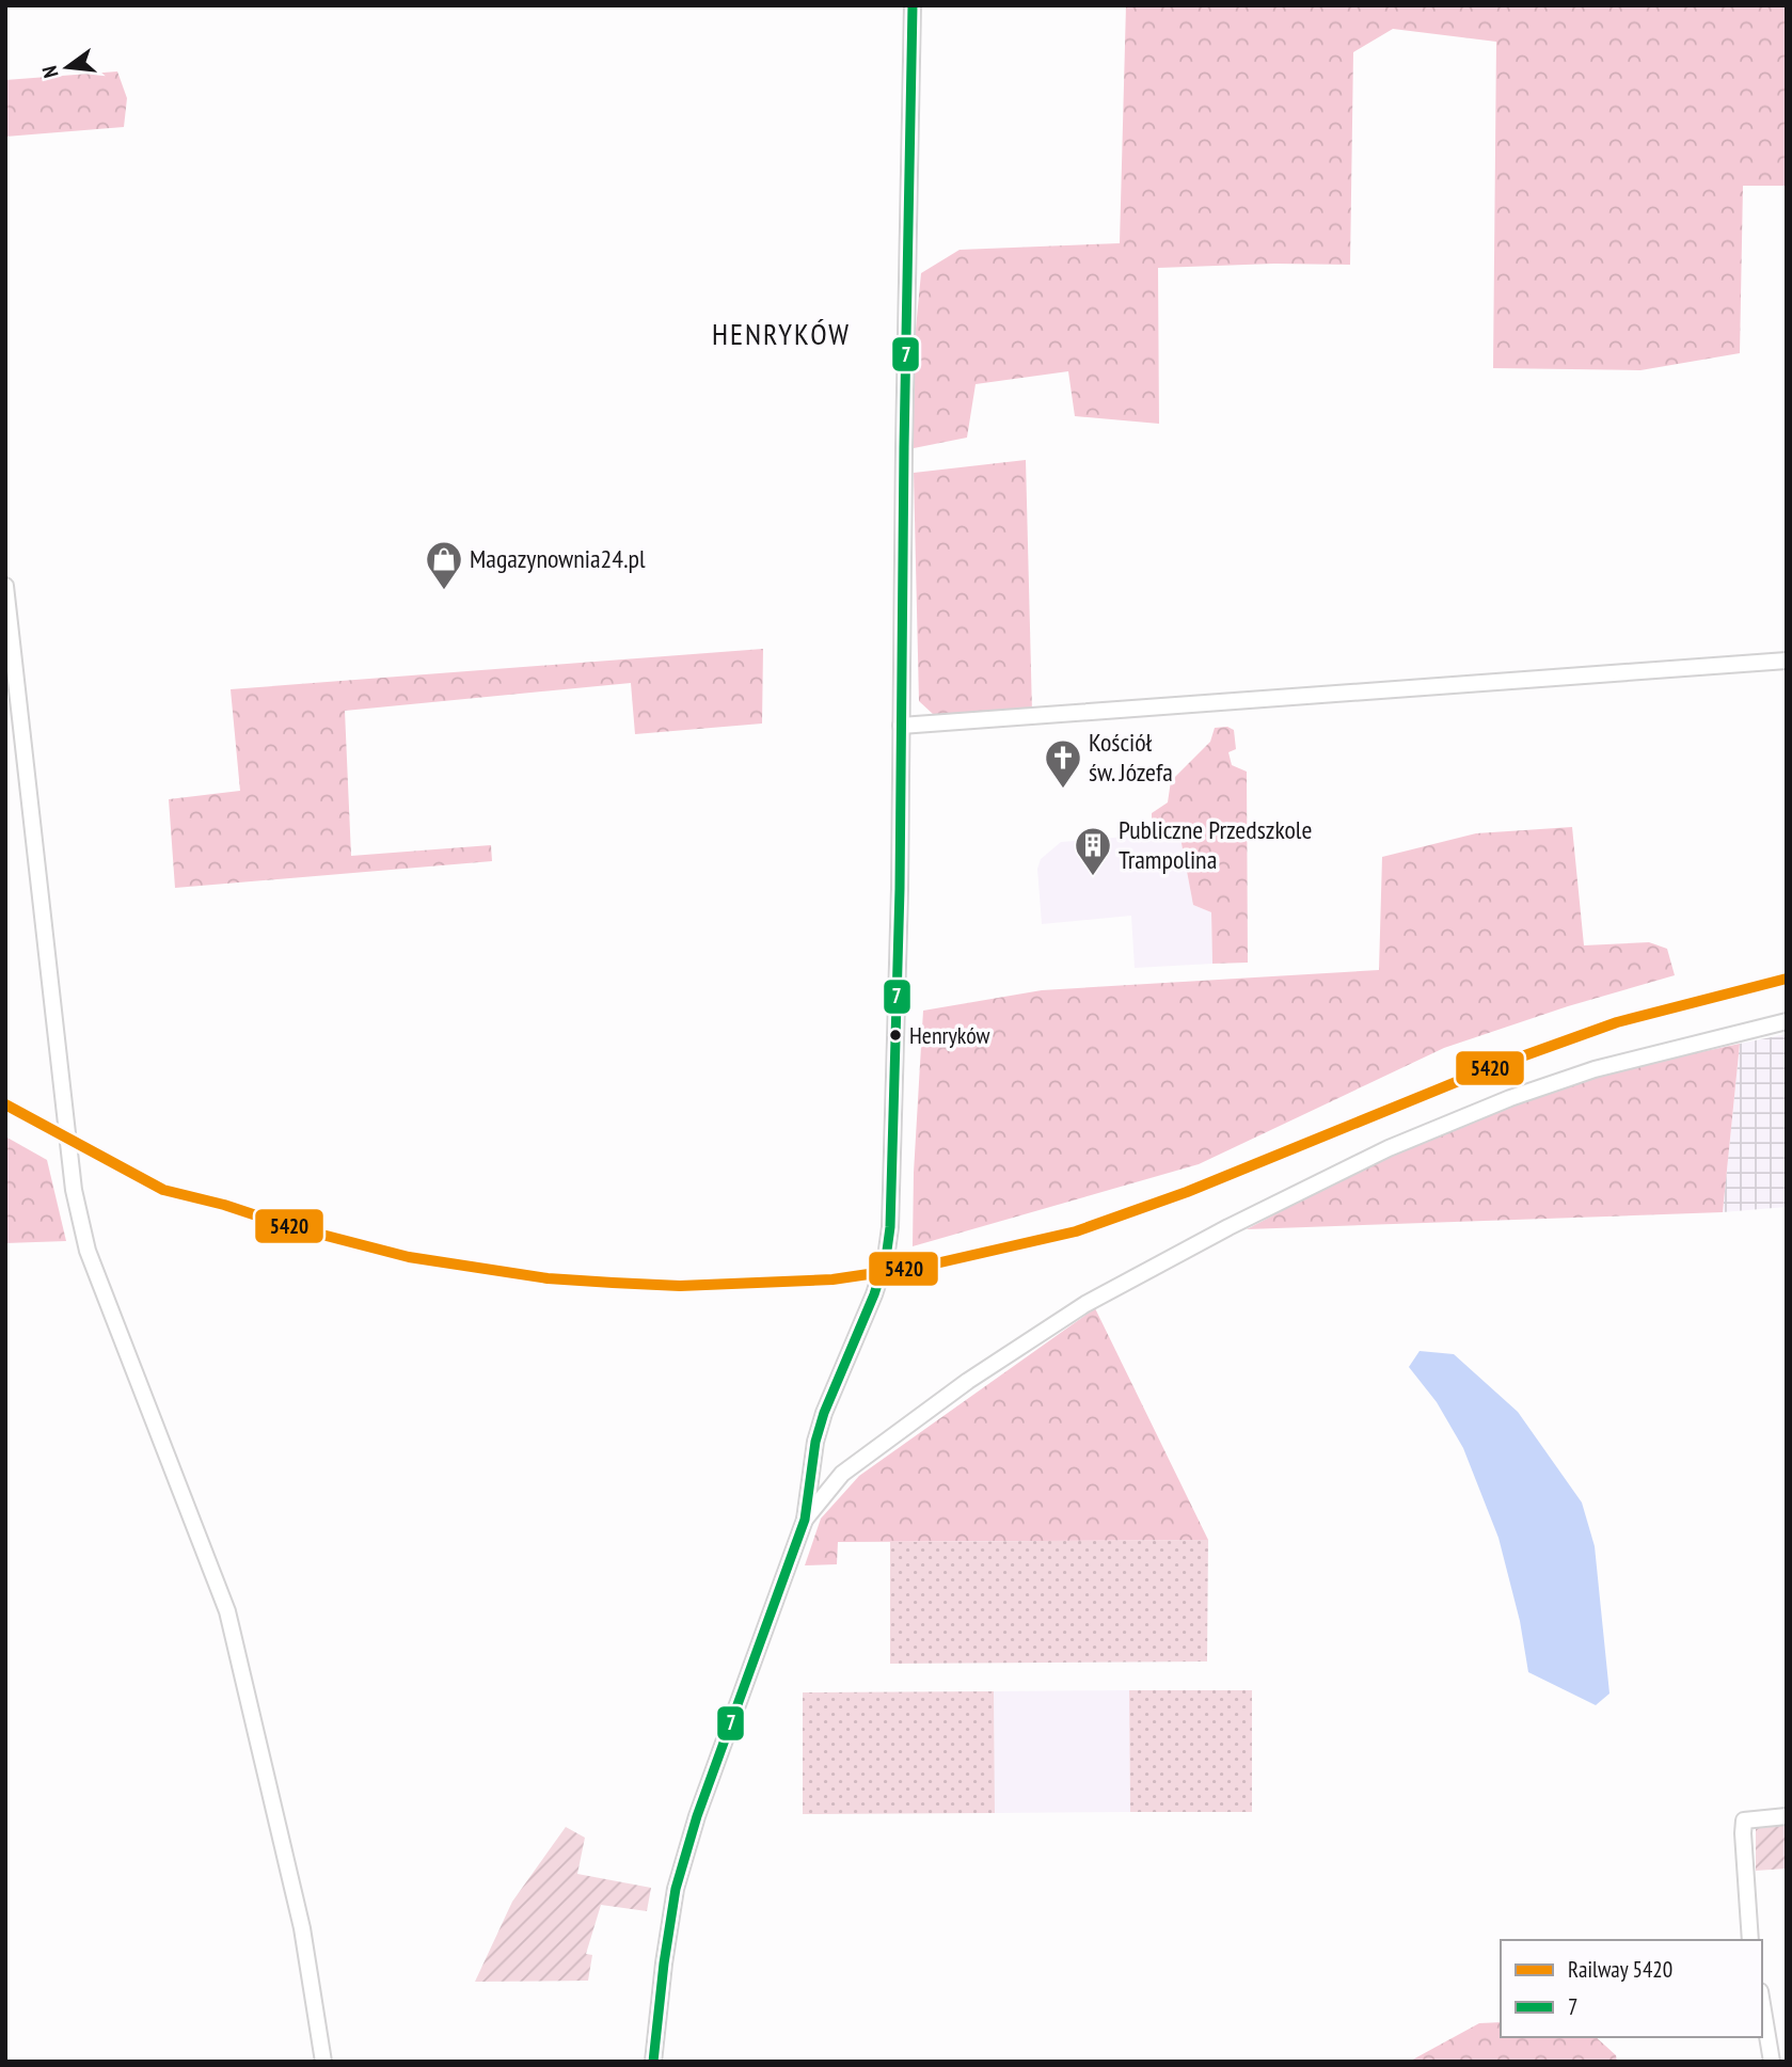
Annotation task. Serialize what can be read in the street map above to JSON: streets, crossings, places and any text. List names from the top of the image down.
{
  "districts": ["HENRYKÓW"],
  "places": {
    "shop": ["Magazynownia24.pl"],
    "church": ["Kościół św. Józefa"],
    "building": ["Publiczne Przedszkole Trampolina"],
    "other": ["Henryków"]
  },
  "lines": ["transit line 7", "rail line 5420"],
  "legend": ["Railway 5420", "7"],
  "north": "left"
}
